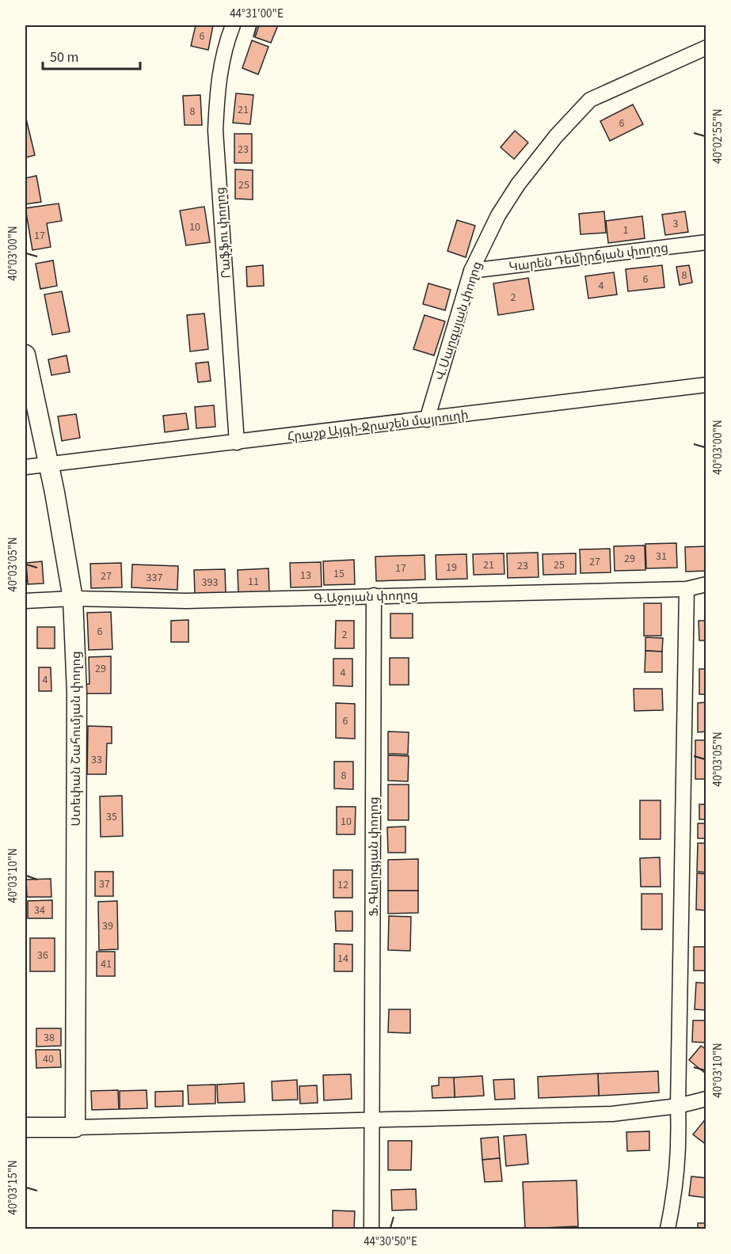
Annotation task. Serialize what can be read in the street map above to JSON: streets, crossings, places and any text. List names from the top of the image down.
{
  "streets": {
    "main road": ["Ստեփան Շահումյան փողոց"],
    "street": [
      "Րաֆֆու փողոց",
      "Կարեն Դեմիրճյան փողոց",
      "Վ.Սարգսյան փողոց",
      "Հրաշք Այգի-Ջրաշեն մայրուղի",
      "Գ.Աջոյան փողոց",
      "Ֆ.Գևորգյան փողոց"
    ]
  },
  "crossings": [
    ["Րաֆֆու փողոց", "Հրաշք Այգի-Ջրաշեն մայրուղի"],
    ["Կարեն Դեմիրճյան փողոց", "Վ.Սարգսյան փողոց"],
    ["Վ.Սարգսյան փողոց", "Հրաշք Այգի-Ջրաշեն մայրուղի"],
    ["Հրաշք Այգի-Ջրաշեն մայրուղի", "Ստեփան Շահումյան փողոց"],
    ["Գ.Աջոյան փողոց", "Ստեփան Շահումյան փողոց"],
    ["Գ.Աջոյան փողոց", "Ֆ.Գևորգյան փողոց"]
  ],
  "house_numbers": [
    "6",
    "21",
    "8",
    "6",
    "23",
    "25",
    "3",
    "10",
    "1",
    "17",
    "8",
    "6",
    "4",
    "2",
    "31",
    "29",
    "27",
    "21",
    "25",
    "23",
    "19",
    "17",
    "15",
    "13",
    "27",
    "337",
    "11",
    "393",
    "6",
    "2",
    "29",
    "4",
    "4",
    "6",
    "33",
    "8",
    "35",
    "10",
    "37",
    "12",
    "34",
    "39",
    "36",
    "14",
    "41",
    "38",
    "40"
  ],
  "scale_bar": "50 m",
  "coordinates": [
    "44°31'00\"E",
    "40°02'55\"N",
    "40°03'00\"N",
    "40°03'05\"N",
    "40°03'10\"N",
    "40°03'15\"N",
    "44°30'50\"E"
  ]
}
